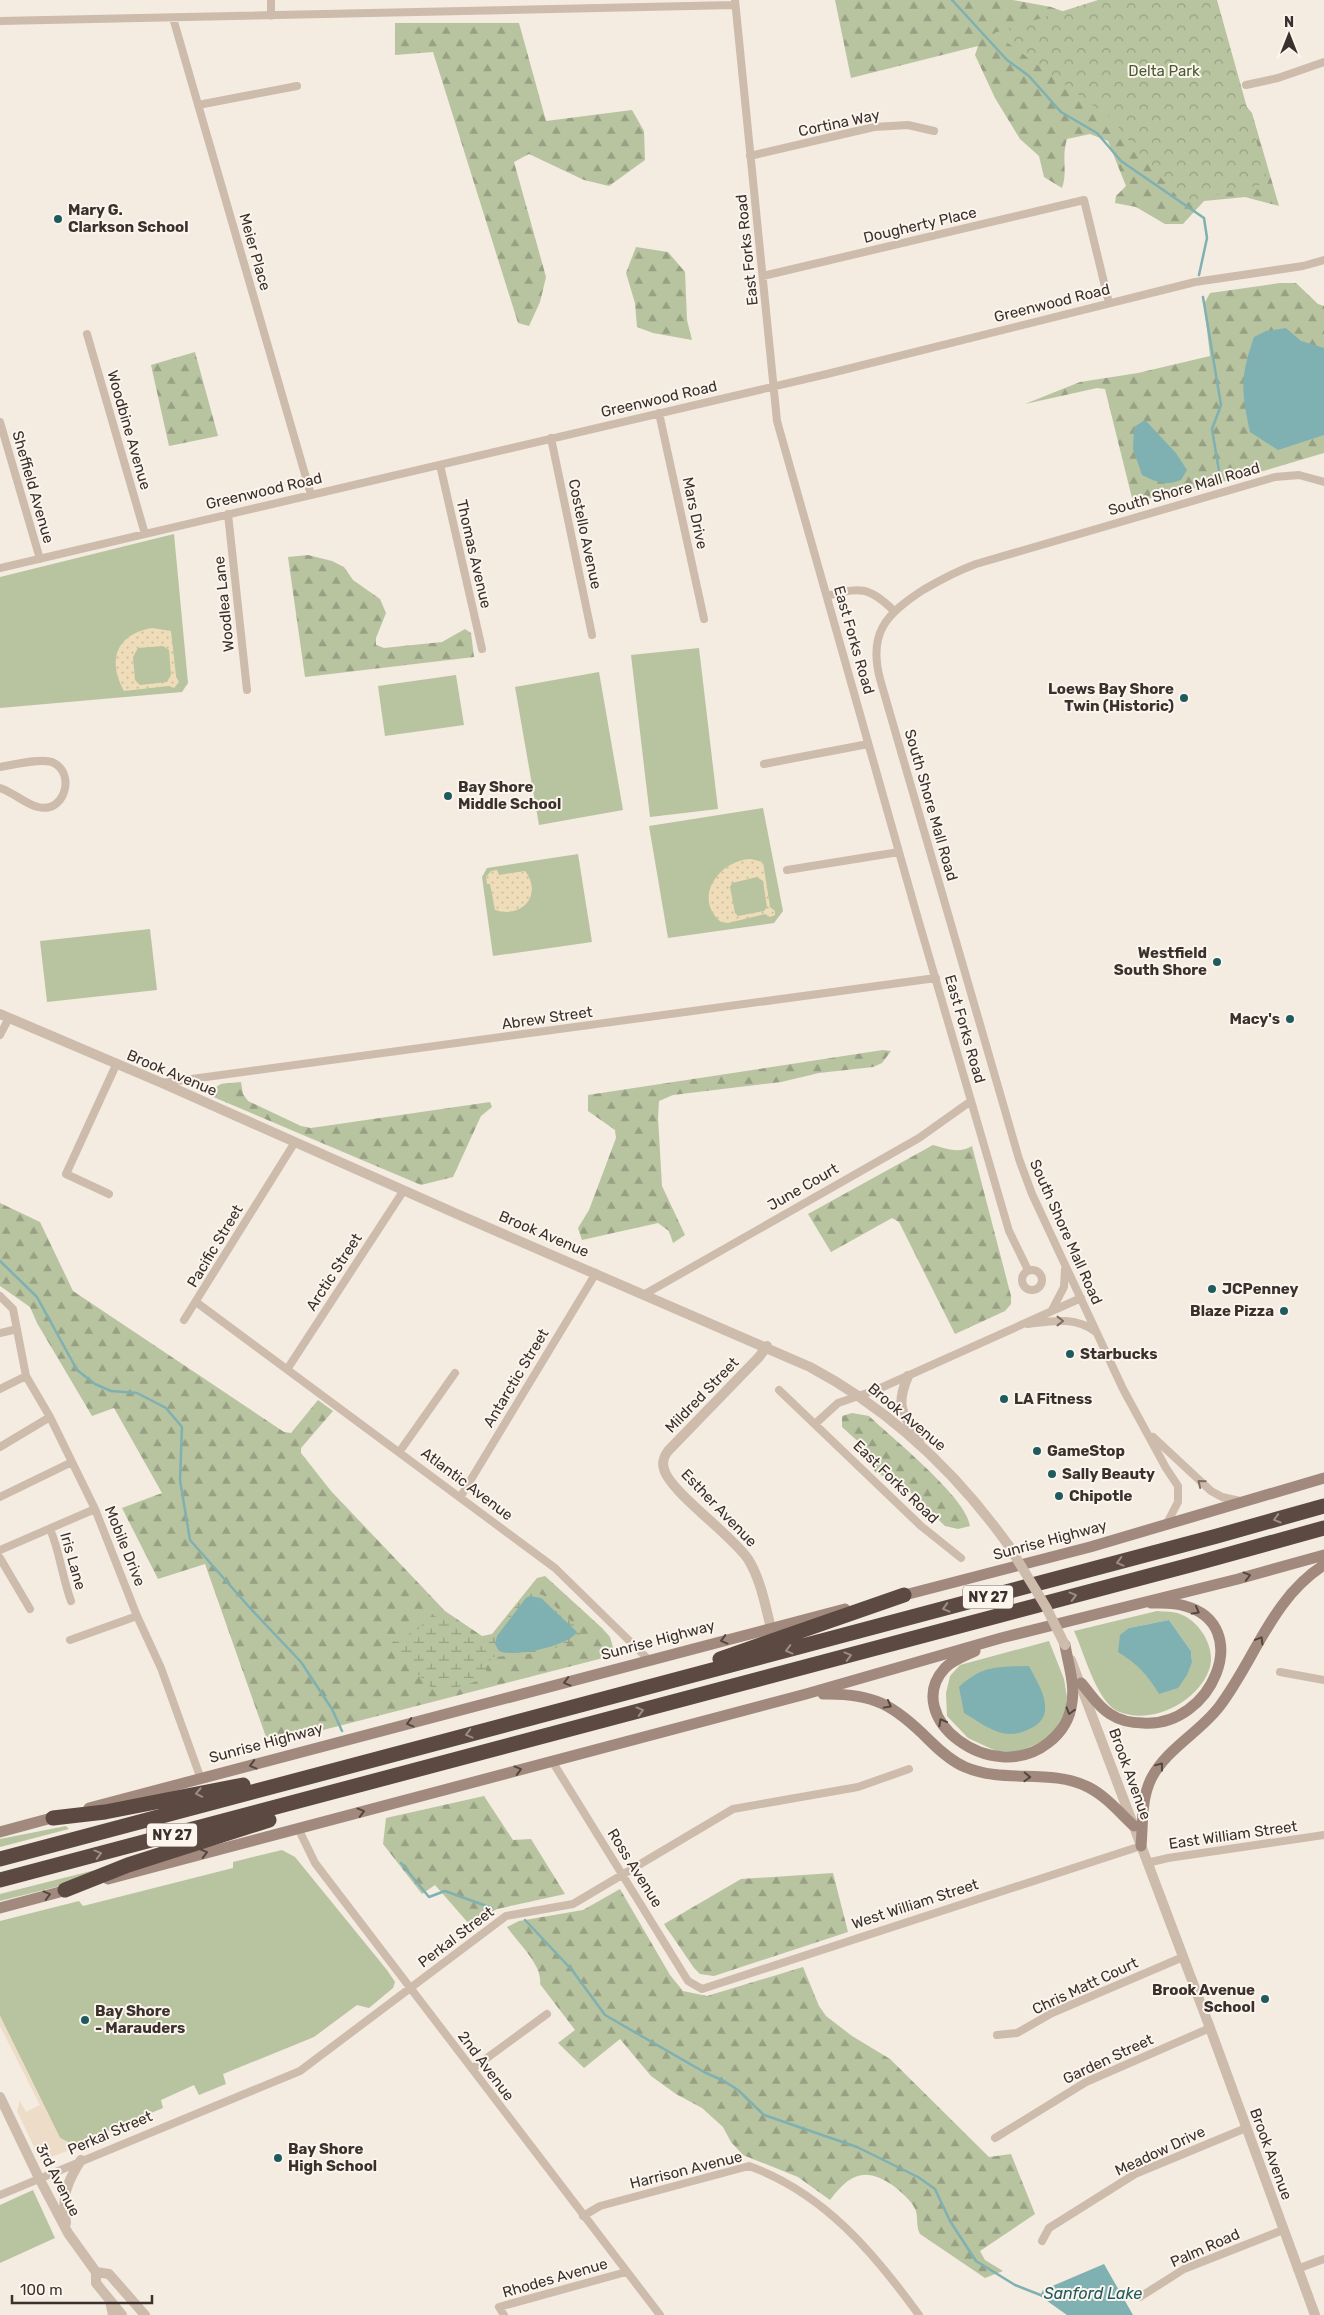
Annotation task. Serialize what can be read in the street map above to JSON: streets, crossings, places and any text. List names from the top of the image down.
{
  "streets": {
    "highway": ["NY 27"],
    "main road": ["Sunrise Highway"],
    "street": [
      "Cortina Way",
      "Dougherty Place",
      "East Forks Road",
      "Meier Place",
      "Greenwood Road",
      "Woodbine Avenue",
      "Sheffield Avenue",
      "South Shore Mall Road",
      "Mars Drive",
      "Costello Avenue",
      "Thomas Avenue",
      "Woodlea Lane",
      "Abrew Street",
      "Brook Avenue",
      "June Court",
      "Pacific Street",
      "Arctic Street",
      "Antarctic Street",
      "Mildred Street",
      "Atlantic Avenue",
      "Esther Avenue",
      "Mobile Drive",
      "Iris Lane",
      "East William Street",
      "Ross Avenue",
      "West William Street",
      "Perkal Street",
      "Chris Matt Court",
      "Garden Street",
      "2nd Avenue",
      "Meadow Drive",
      "Harrison Avenue",
      "3rd Avenue",
      "Palm Road",
      "Rhodes Avenue"
    ]
  },
  "crossings": [
    ["Cortina Way", "East Forks Road"],
    ["Dougherty Place", "East Forks Road"],
    ["Dougherty Place", "Greenwood Road"],
    ["East Forks Road", "Greenwood Road"],
    ["East Forks Road", "Abrew Street"],
    ["East Forks Road", "June Court"],
    ["Meier Place", "Greenwood Road"],
    ["Greenwood Road", "Woodbine Avenue"],
    ["Greenwood Road", "Sheffield Avenue"],
    ["Greenwood Road", "Mars Drive"],
    ["Greenwood Road", "Costello Avenue"],
    ["Greenwood Road", "Thomas Avenue"],
    ["Greenwood Road", "Woodlea Lane"],
    ["South Shore Mall Road", "Sunrise Highway"],
    ["Abrew Street", "Brook Avenue"],
    ["Brook Avenue", "June Court"],
    ["Brook Avenue", "Pacific Street"],
    ["Brook Avenue", "Arctic Street"],
    ["Brook Avenue", "Antarctic Street"],
    ["Brook Avenue", "Mildred Street"],
    ["Brook Avenue", "East William Street"],
    ["Brook Avenue", "West William Street"],
    ["Brook Avenue", "Chris Matt Court"],
    ["Brook Avenue", "Garden Street"],
    ["Brook Avenue", "Meadow Drive"],
    ["Brook Avenue", "Palm Road"],
    ["Pacific Street", "Atlantic Avenue"],
    ["Arctic Street", "Atlantic Avenue"],
    ["Antarctic Street", "Atlantic Avenue"],
    ["Mildred Street", "Esther Avenue"],
    ["Atlantic Avenue", "Sunrise Highway"],
    ["Esther Avenue", "Sunrise Highway"],
    ["Sunrise Highway", "Mobile Drive"],
    ["Ross Avenue", "West William Street"],
    ["Ross Avenue", "Perkal Street"],
    ["Perkal Street", "2nd Avenue"],
    ["Perkal Street", "3rd Avenue"],
    ["2nd Avenue", "Harrison Avenue"],
    ["2nd Avenue", "Rhodes Avenue"]
  ],
  "water": ["Sanford Lake"],
  "parks": ["Delta Park"],
  "places": [
    "Mary G. Clarkson School",
    "Loews Bay Shore Twin (Historic)",
    "Bay Shore Middle School",
    "Westfield South Shore",
    "Macy's",
    "JCPenney",
    "Blaze Pizza",
    "Starbucks",
    "LA Fitness",
    "GameStop",
    "Sally Beauty",
    "Chipotle",
    "Brook Avenue School",
    "Bay Shore - Marauders",
    "Bay Shore High School"
  ],
  "scale_bar": "100 m",
  "north": "top"
}
